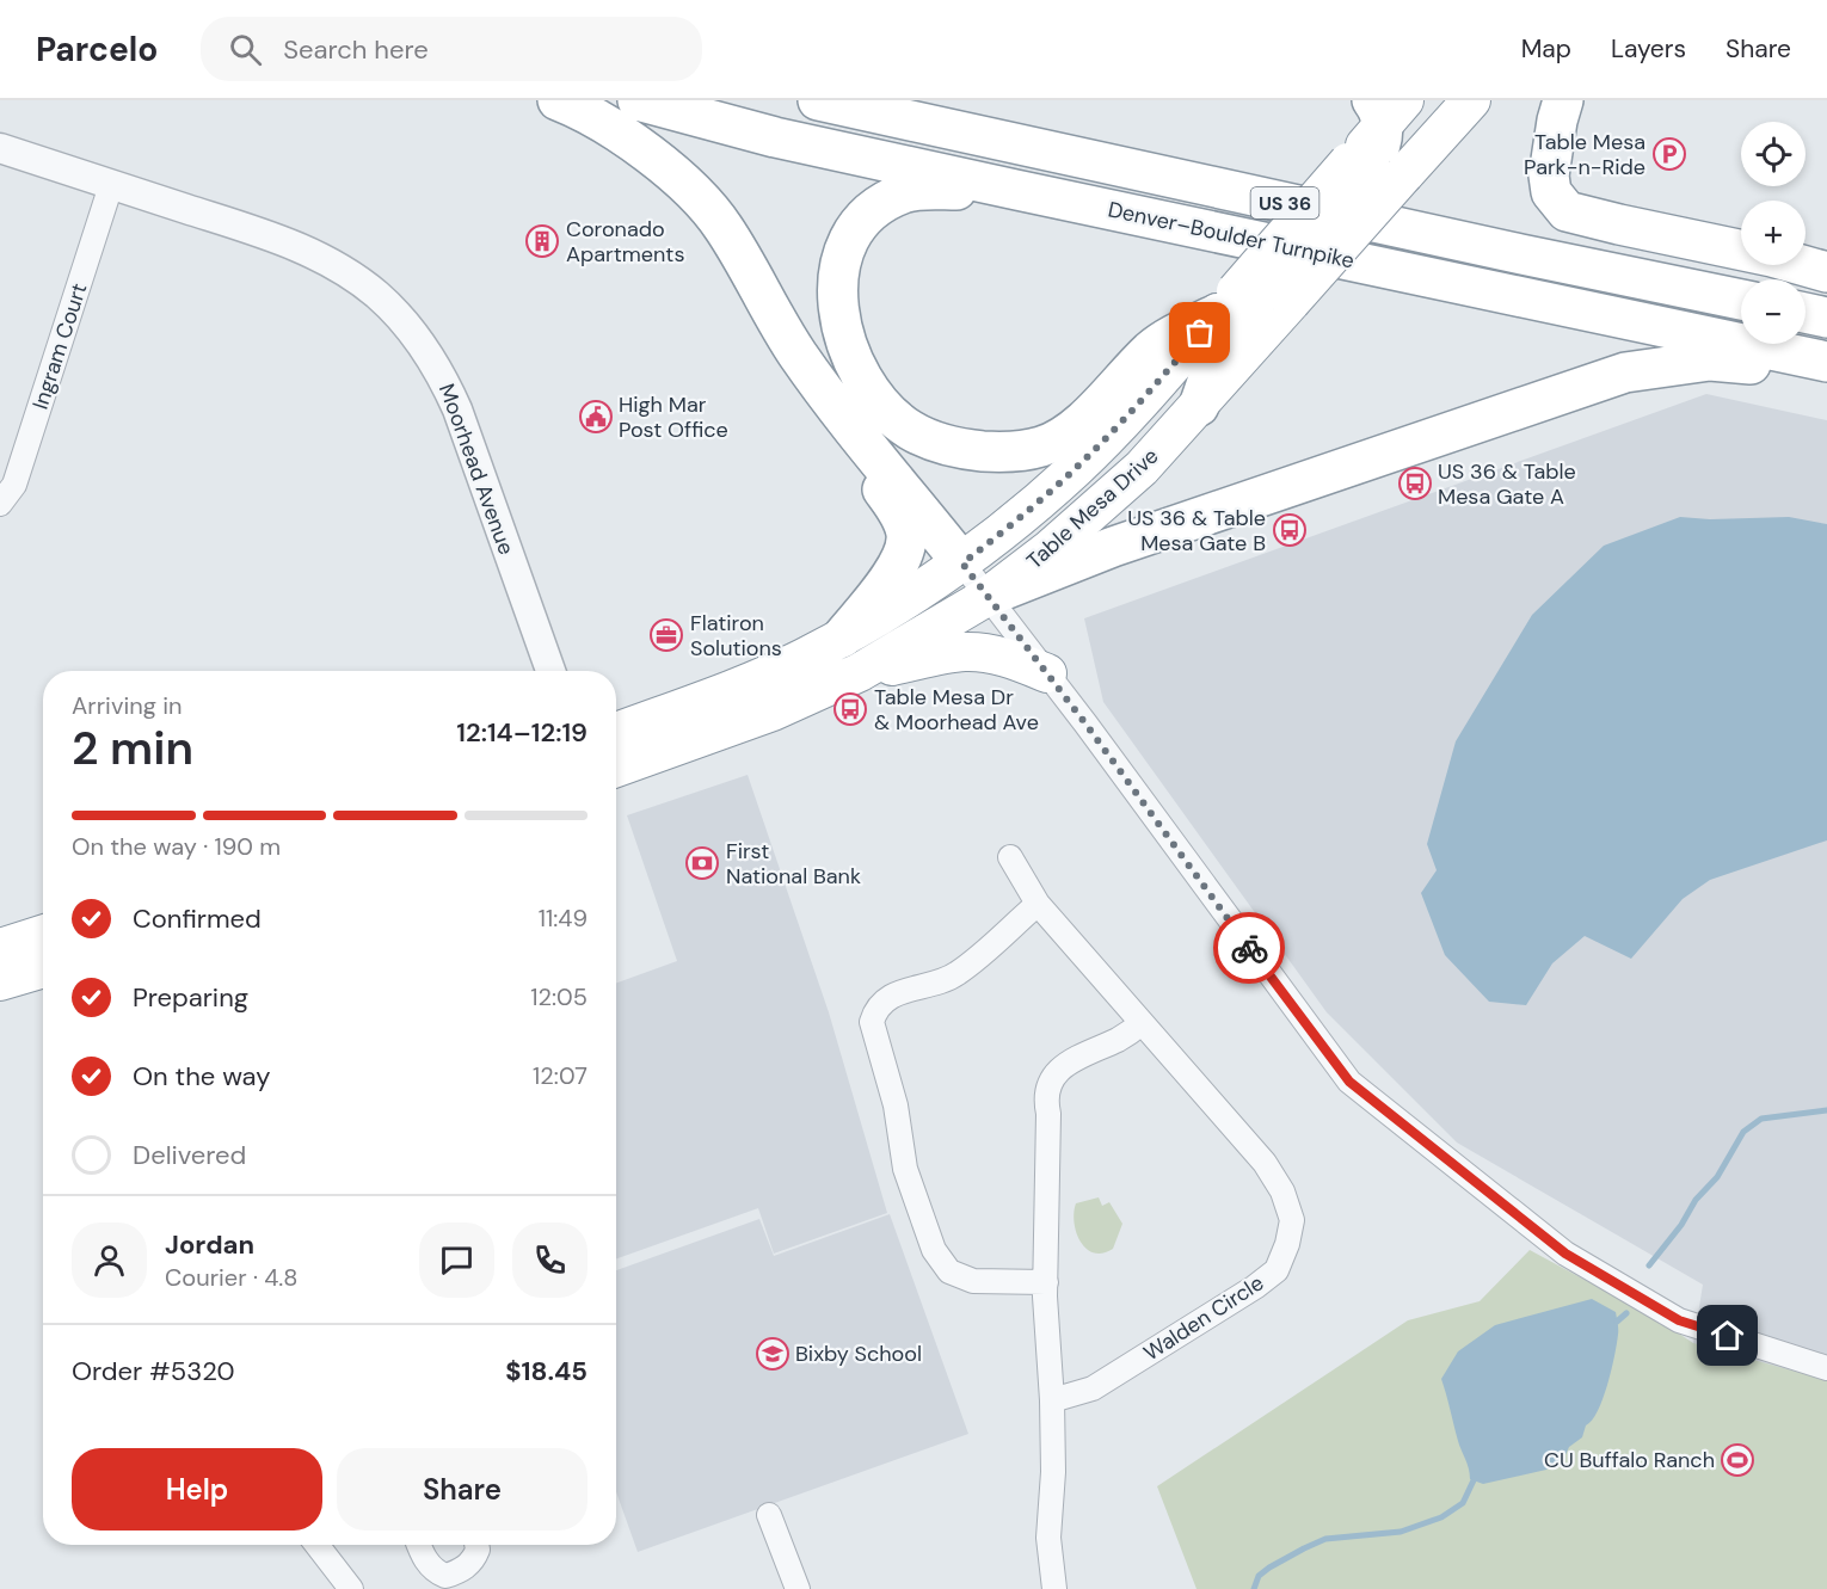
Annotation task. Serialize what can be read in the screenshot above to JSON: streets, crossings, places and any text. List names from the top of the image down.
{
  "streets": {
    "highway": ["US 36", "Denver–Boulder Turnpike", "Table Mesa Drive"],
    "street": ["Ingram Court", "Moorhead Avenue", "Walden Circle"]
  },
  "crossings": [
    ["Ingram Court", "Moorhead Avenue"]
  ],
  "places": {
    "parking": ["Table Mesa Park-n-Ride"],
    "building": ["Coronado Apartments"],
    "public building": ["High Mar Post Office"],
    "bus stop": ["US 36 & Table Mesa Gate A", "US 36 & Table Mesa Gate B", "Table Mesa Dr & Moorhead Ave"],
    "office": ["Flatiron Solutions"],
    "bank": ["First National Bank"],
    "school or university": ["Bixby School"],
    "sports": ["CU Buffalo Ranch"]
  },
  "page": {
    "header": "Parcelo",
    "search": "Search here",
    "nav": ["Map", "Layers", "Share"],
    "map_buttons": ["+", "−"],
    "heading": ["2 min", "Arriving in", "12:14–12:19"],
    "panel": [
      "Jordan",
      "Courier · 4.8",
      "Order #5320",
      "$18.45"
    ],
    "bar": "On the way · 190 m",
    "list": [
      ["Confirmed", "11:49"],
      ["Preparing", "12:05"],
      ["On the way", "12:07"],
      "Delivered"
    ],
    "buttons": ["Help", "Share"]
  }
}
